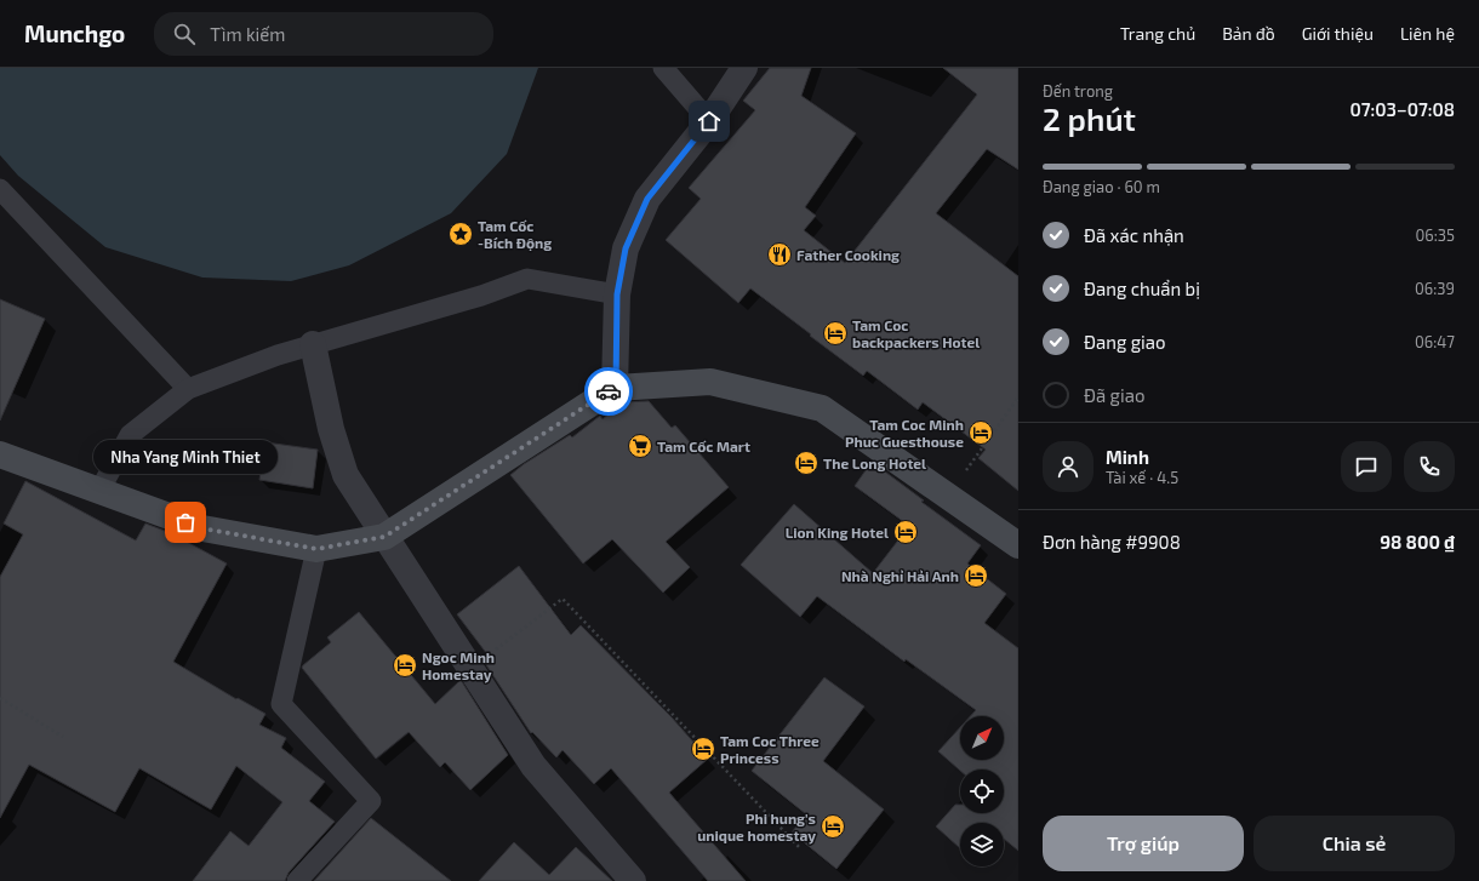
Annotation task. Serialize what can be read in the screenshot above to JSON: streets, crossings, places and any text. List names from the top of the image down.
{
  "places": {
    "place": ["Tam Cốc -Bích Động"],
    "restaurant": ["Father Cooking"],
    "hotel": [
      "Tam Coc backpackers Hotel",
      "Tam Coc Minh Phuc Guesthouse",
      "The Long Hotel",
      "Lion King Hotel",
      "Nhà Nghỉ Hải Anh",
      "Ngoc Minh Homestay",
      "Tam Coc Three Princess",
      "Phi hung's unique homestay"
    ],
    "supermarket": ["Tam Cốc Mart"],
    "other": ["Nha Yang Minh Thiet"]
  },
  "north": "top right",
  "page": {
    "header": "Munchgo",
    "search": "Tìm kiếm",
    "nav": [
      "Trang chủ",
      "Bản đồ",
      "Giới thiệu",
      "Liên hệ"
    ],
    "heading": ["2 phút", "Đến trong", "07:03–07:08"],
    "panel": [
      "Minh",
      "Tài xế · 4.5",
      "Đơn hàng #9908",
      "98 800 ₫"
    ],
    "bar": "Đang giao · 60 m",
    "list": [
      ["Đã xác nhận", "06:35"],
      ["Đang chuẩn bị", "06:39"],
      ["Đang giao", "06:47"],
      "Đã giao"
    ],
    "bubble": "Nha Yang Minh Thiet",
    "buttons": ["Trợ giúp", "Chia sẻ"]
  }
}
